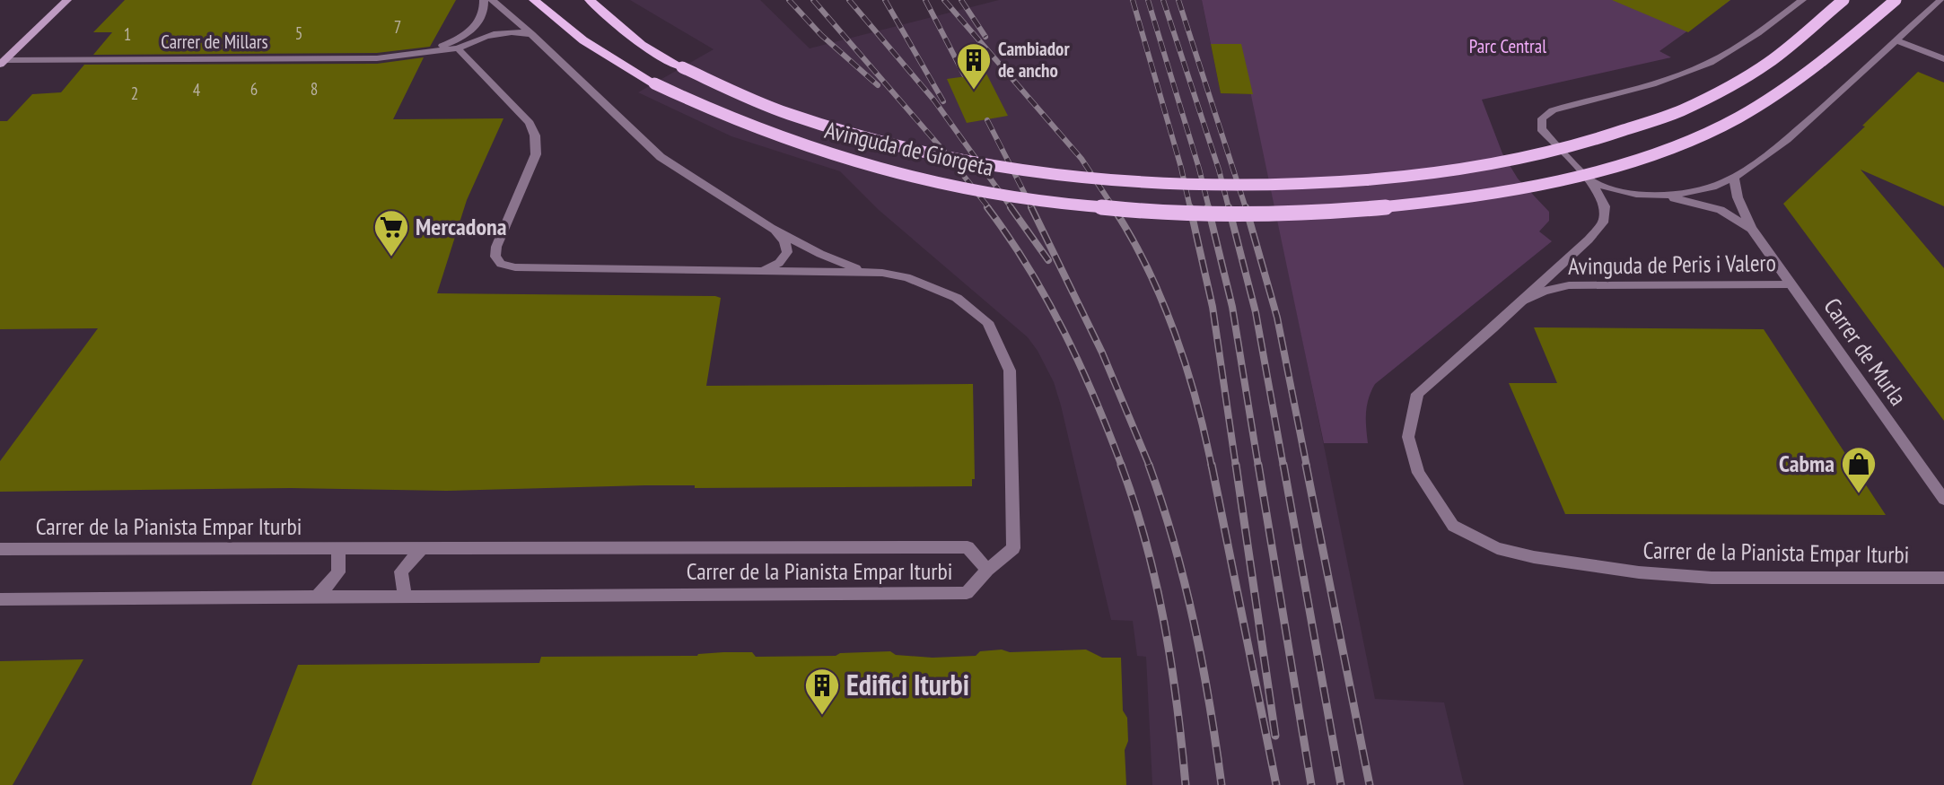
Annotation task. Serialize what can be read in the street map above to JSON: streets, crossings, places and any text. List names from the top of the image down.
{
  "streets": {
    "main road": ["Avinguda de Giorgeta"],
    "street": [
      "Carrer de Millars",
      "Avinguda de Peris i Valero",
      "Carrer de Murla",
      "Carrer de la Pianista Empar Iturbi"
    ]
  },
  "crossings": [
    ["Avinguda de Peris i Valero", "Carrer de Murla"],
    ["Avinguda de Peris i Valero", "Carrer de la Pianista Empar Iturbi"]
  ],
  "parks": ["Parc Central"],
  "places": {
    "building": ["Cambiador de ancho", "Edifici Iturbi"],
    "supermarket": ["Mercadona"],
    "shop": ["Cabma"]
  },
  "house_numbers": [
    "7",
    "5",
    "1",
    "6",
    "8",
    "4",
    "2"
  ]
}
